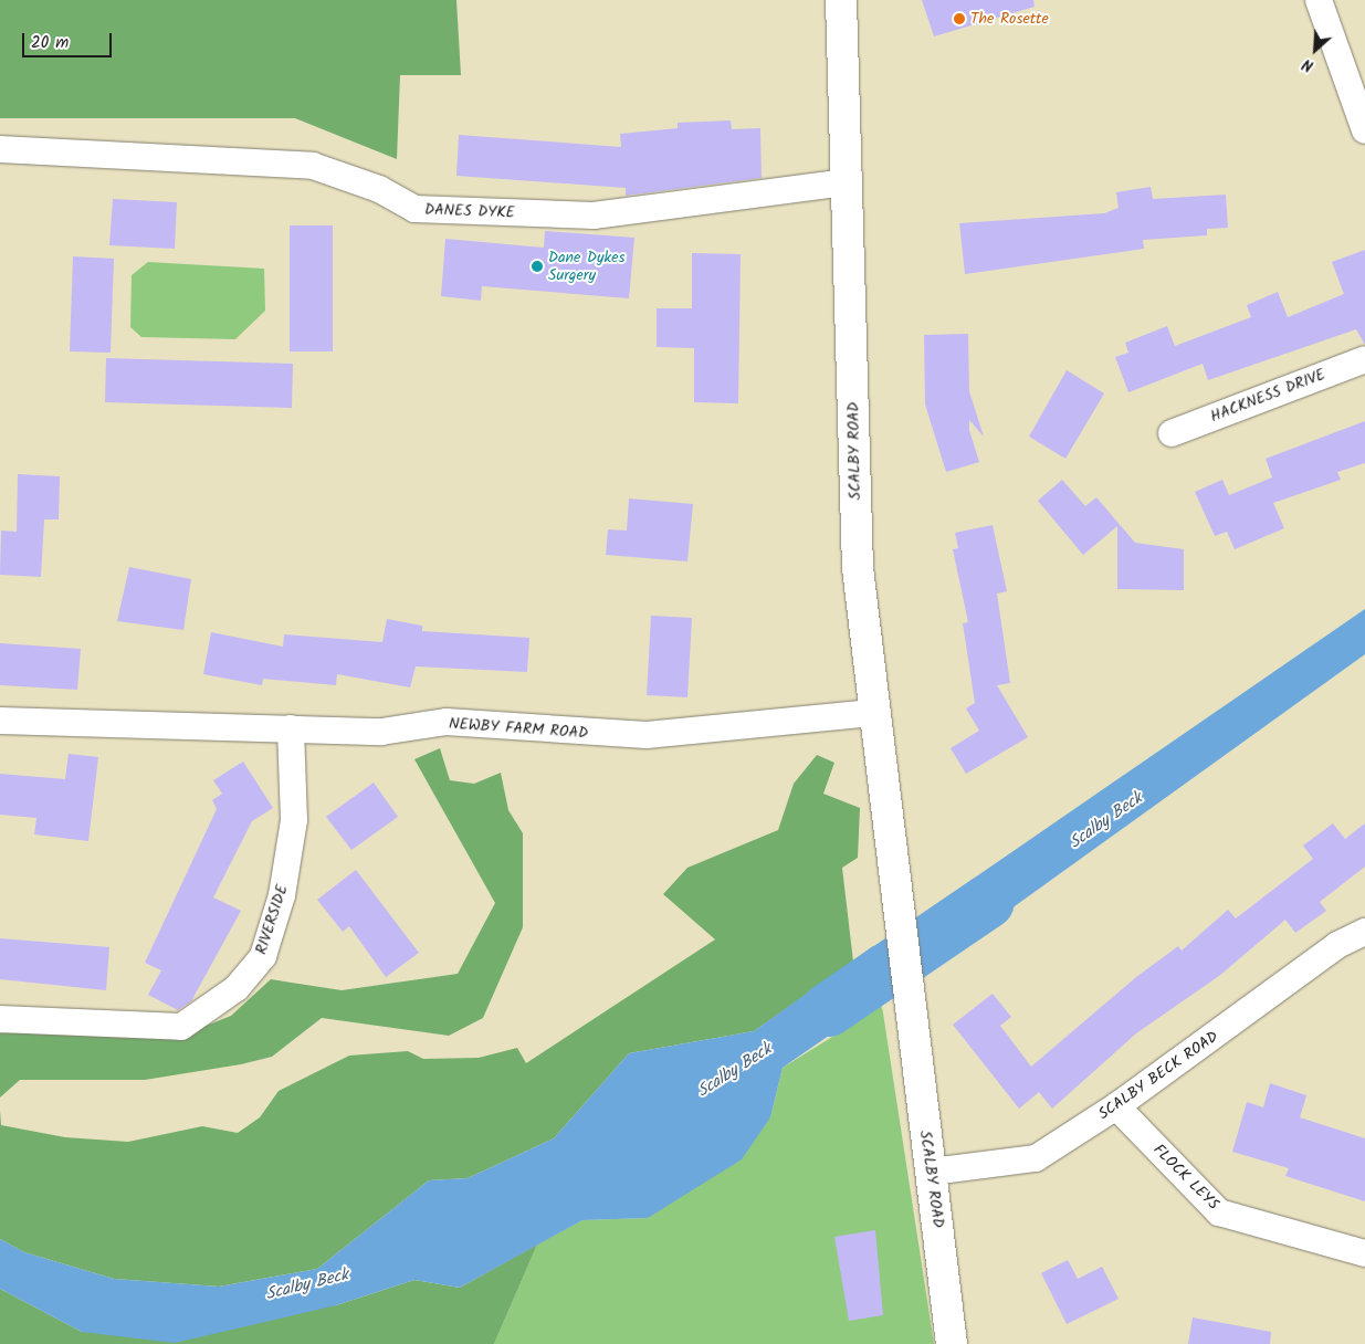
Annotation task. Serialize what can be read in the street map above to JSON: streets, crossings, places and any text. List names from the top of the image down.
{
  "streets": {
    "highway": ["SCALBY ROAD"],
    "street": [
      "DANES DYKE",
      "HACKNESS DRIVE",
      "NEWBY FARM ROAD",
      "RIVERSIDE",
      "SCALBY BECK ROAD",
      "FLOCK LEYS"
    ]
  },
  "crossings": [
    ["DANES DYKE", "SCALBY ROAD"],
    ["SCALBY ROAD", "NEWBY FARM ROAD"],
    ["SCALBY ROAD", "SCALBY BECK ROAD"],
    ["NEWBY FARM ROAD", "RIVERSIDE"],
    ["SCALBY BECK ROAD", "FLOCK LEYS"]
  ],
  "water": ["Scalby Beck"],
  "places": ["The Rosette", "Dane Dykes Surgery"],
  "scale_bar": "20 m",
  "north": "bottom left"
}
